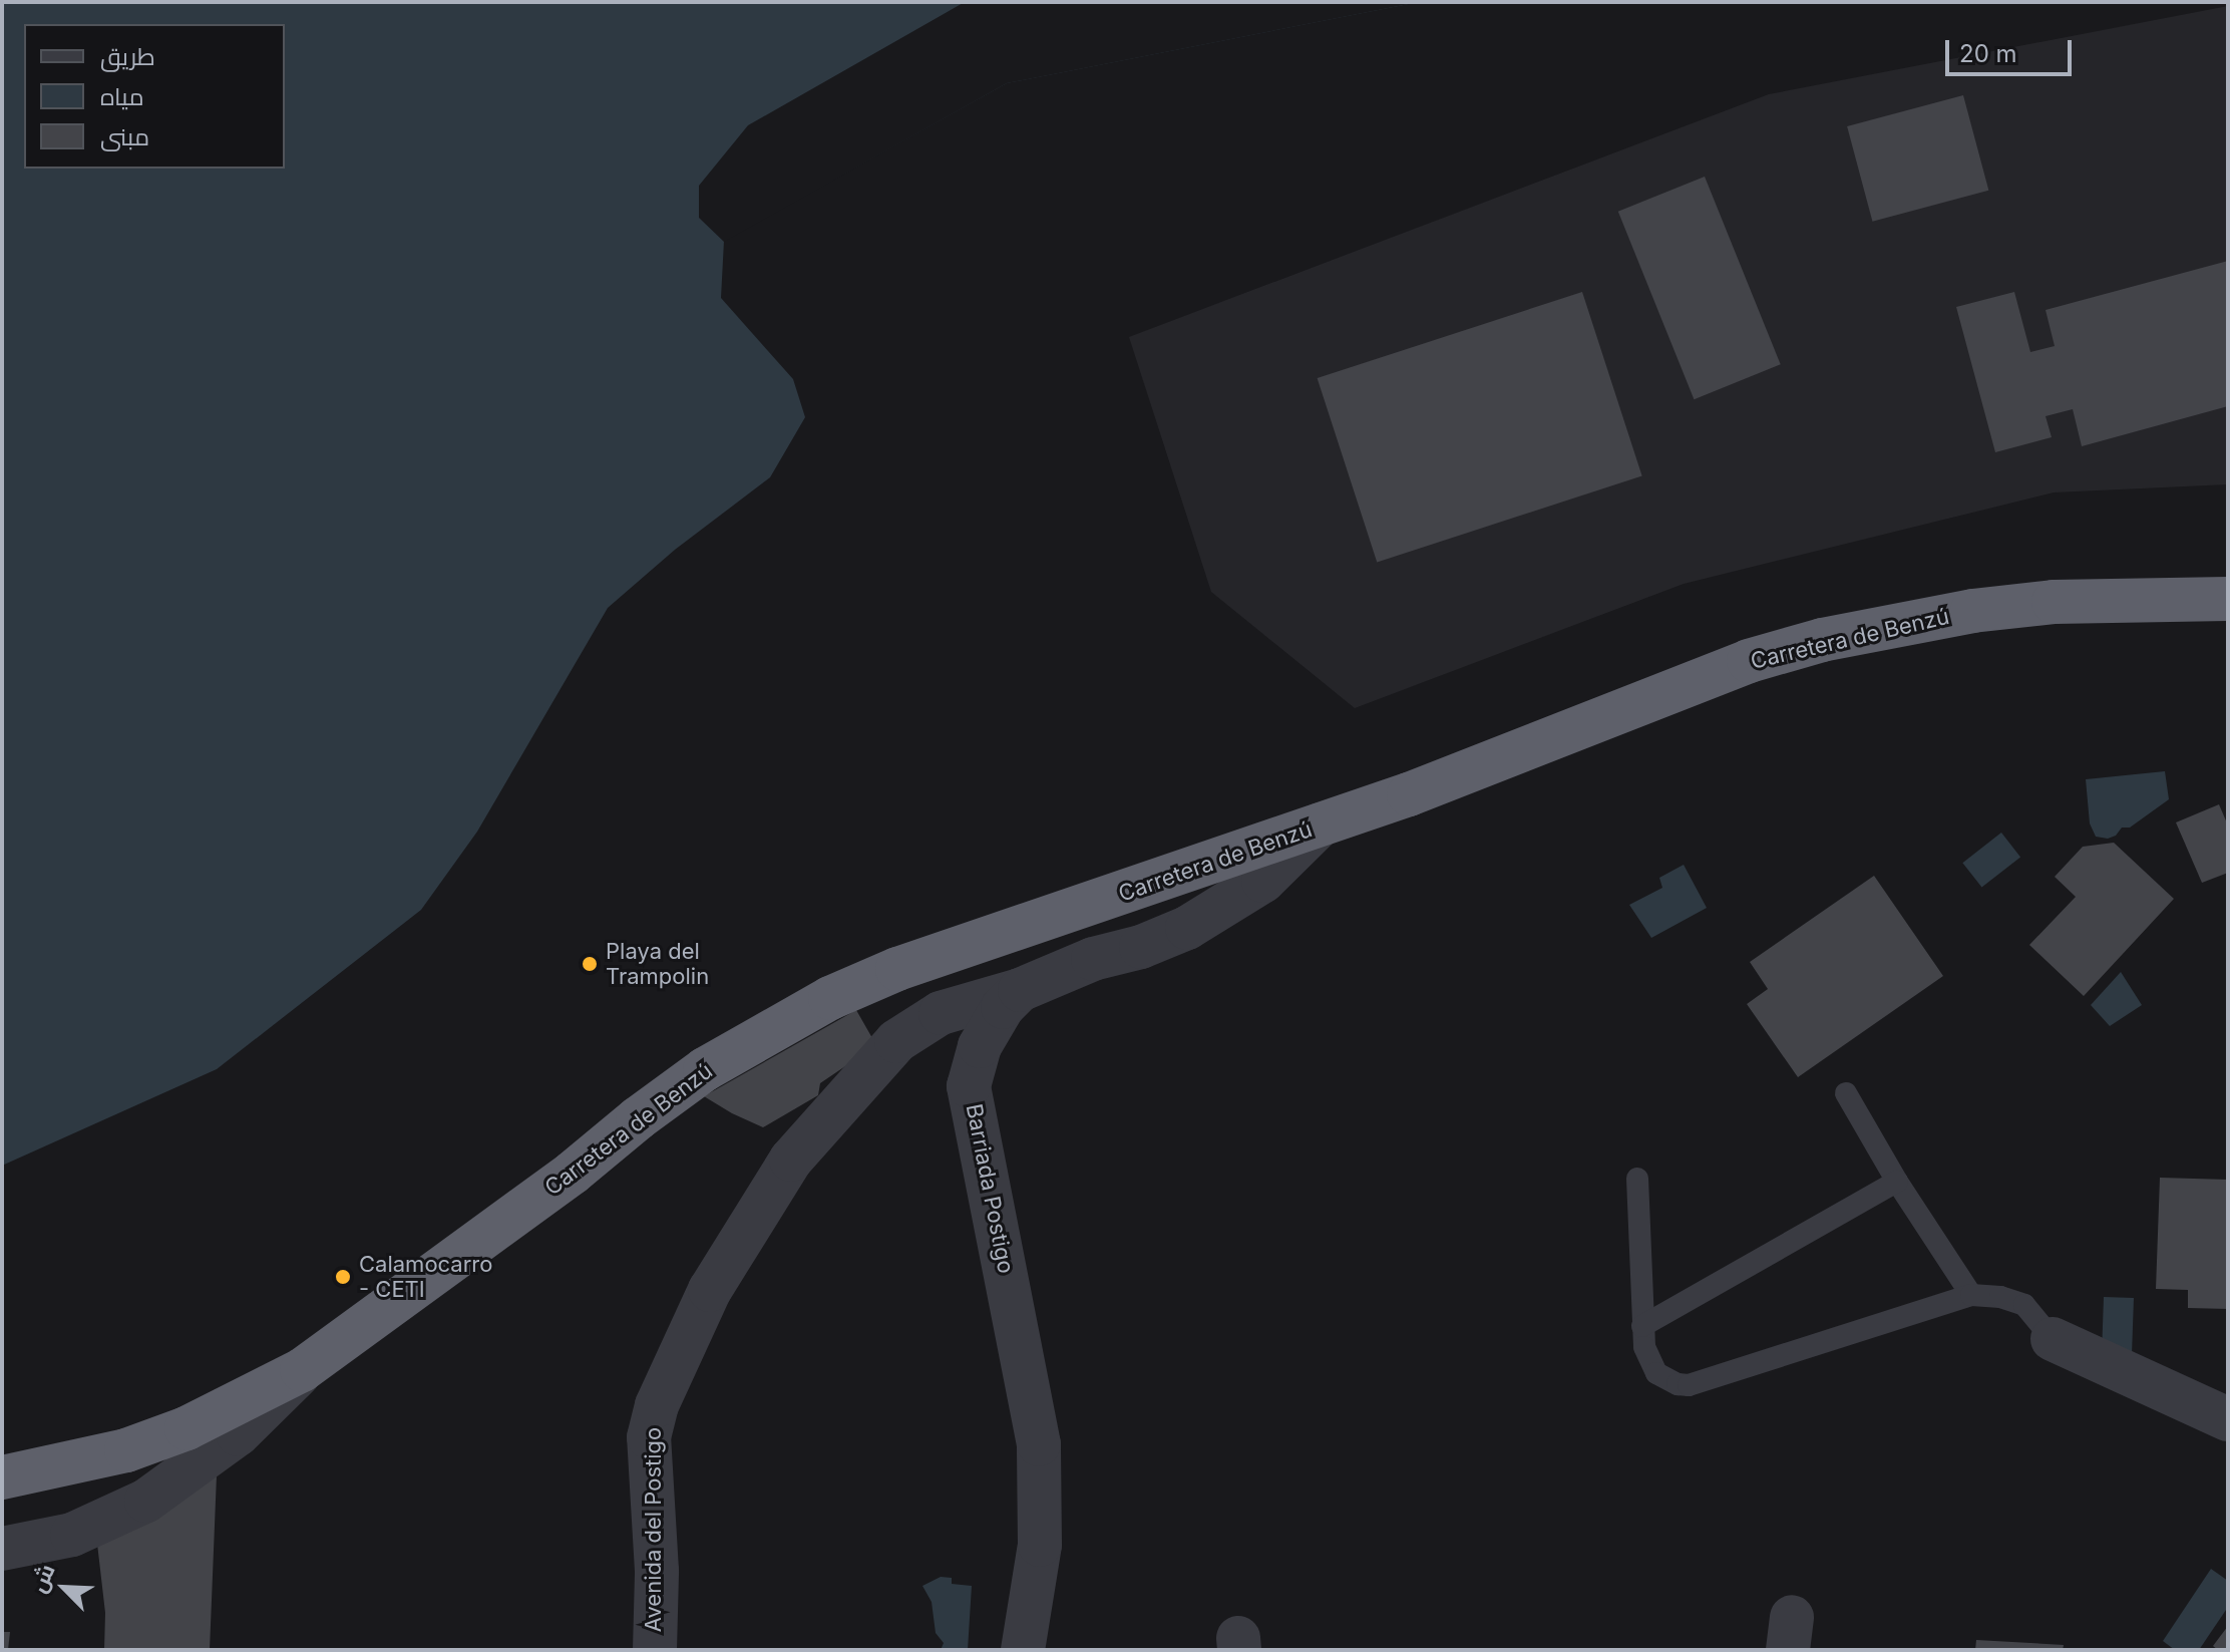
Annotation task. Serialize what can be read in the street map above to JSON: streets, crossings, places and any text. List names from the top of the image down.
{
  "streets": {
    "highway": ["Carretera de Benzú"],
    "street": ["Barriada Postigo", "Avenida del Postigo"]
  },
  "crossings": [
    ["Carretera de Benzú", "Barriada Postigo"],
    ["Barriada Postigo", "Avenida del Postigo"]
  ],
  "places": ["Playa del Trampolin", "Calamocarro - CETI"],
  "legend": ["طريق", "مياه", "مبنى"],
  "scale_bar": "20 m",
  "north": "top left"
}
